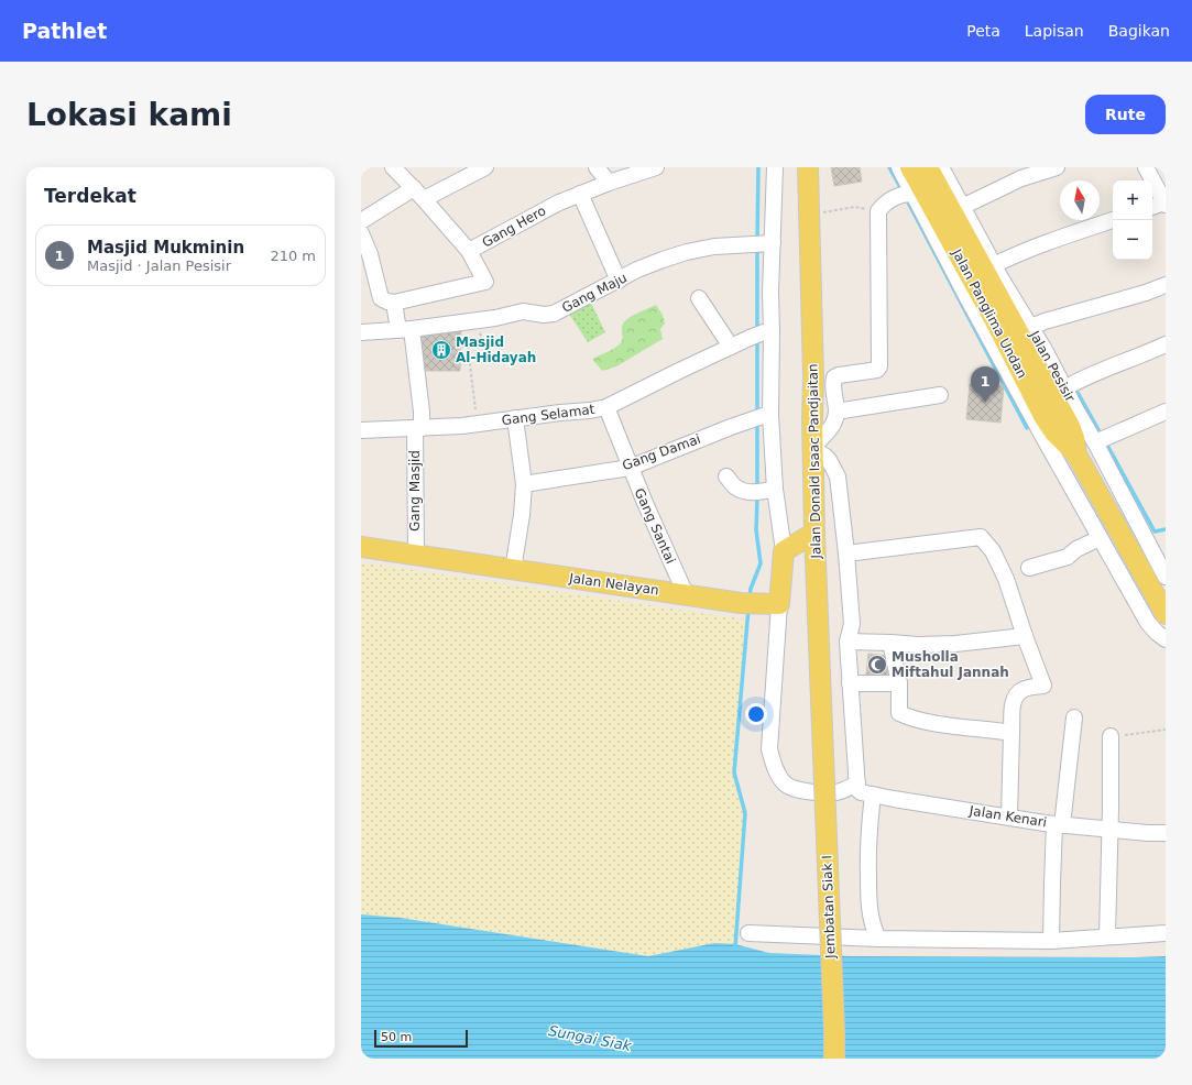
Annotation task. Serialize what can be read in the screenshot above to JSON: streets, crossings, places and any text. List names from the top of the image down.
{
  "streets": {
    "main road": [
      "Jalan Panglima Undan",
      "Jalan Donald Isaac Pandjaitan",
      "Jalan Nelayan",
      "Jembatan Siak I"
    ],
    "street": [
      "Gang Hero",
      "Gang Maju",
      "Jalan Pesisir",
      "Gang Selamat",
      "Gang Damai",
      "Gang Masjid",
      "Gang Santai",
      "Jalan Kenari"
    ]
  },
  "crossings": [
    ["Gang Maju", "Gang Masjid"],
    ["Jalan Panglima Undan", "Jalan Pesisir"],
    ["Gang Selamat", "Gang Masjid"],
    ["Gang Selamat", "Gang Santai"],
    ["Gang Damai", "Gang Santai"],
    ["Jalan Donald Isaac Pandjaitan", "Jembatan Siak I"],
    ["Gang Masjid", "Jalan Nelayan"],
    ["Gang Santai", "Jalan Nelayan"]
  ],
  "water": ["Sungai Siak"],
  "places": {
    "building": ["Masjid Al-Hidayah"],
    "mosque": ["Musholla Miftahul Jannah"]
  },
  "scale_bar": "50 m",
  "north": "top",
  "page": {
    "header": "Pathlet",
    "nav": ["Peta", "Lapisan", "Bagikan"],
    "buttons": "Rute",
    "title": "Lokasi kami",
    "heading": "Terdekat",
    "map_buttons": ["+", "−"],
    "list": [
      {
        "mark": "1",
        "name": "Masjid Mukminin",
        "note": "Masjid · Jalan Pesisir",
        "value": "210 m"
      }
    ],
    "pins": "1",
    "scale": "50 m"
  }
}
